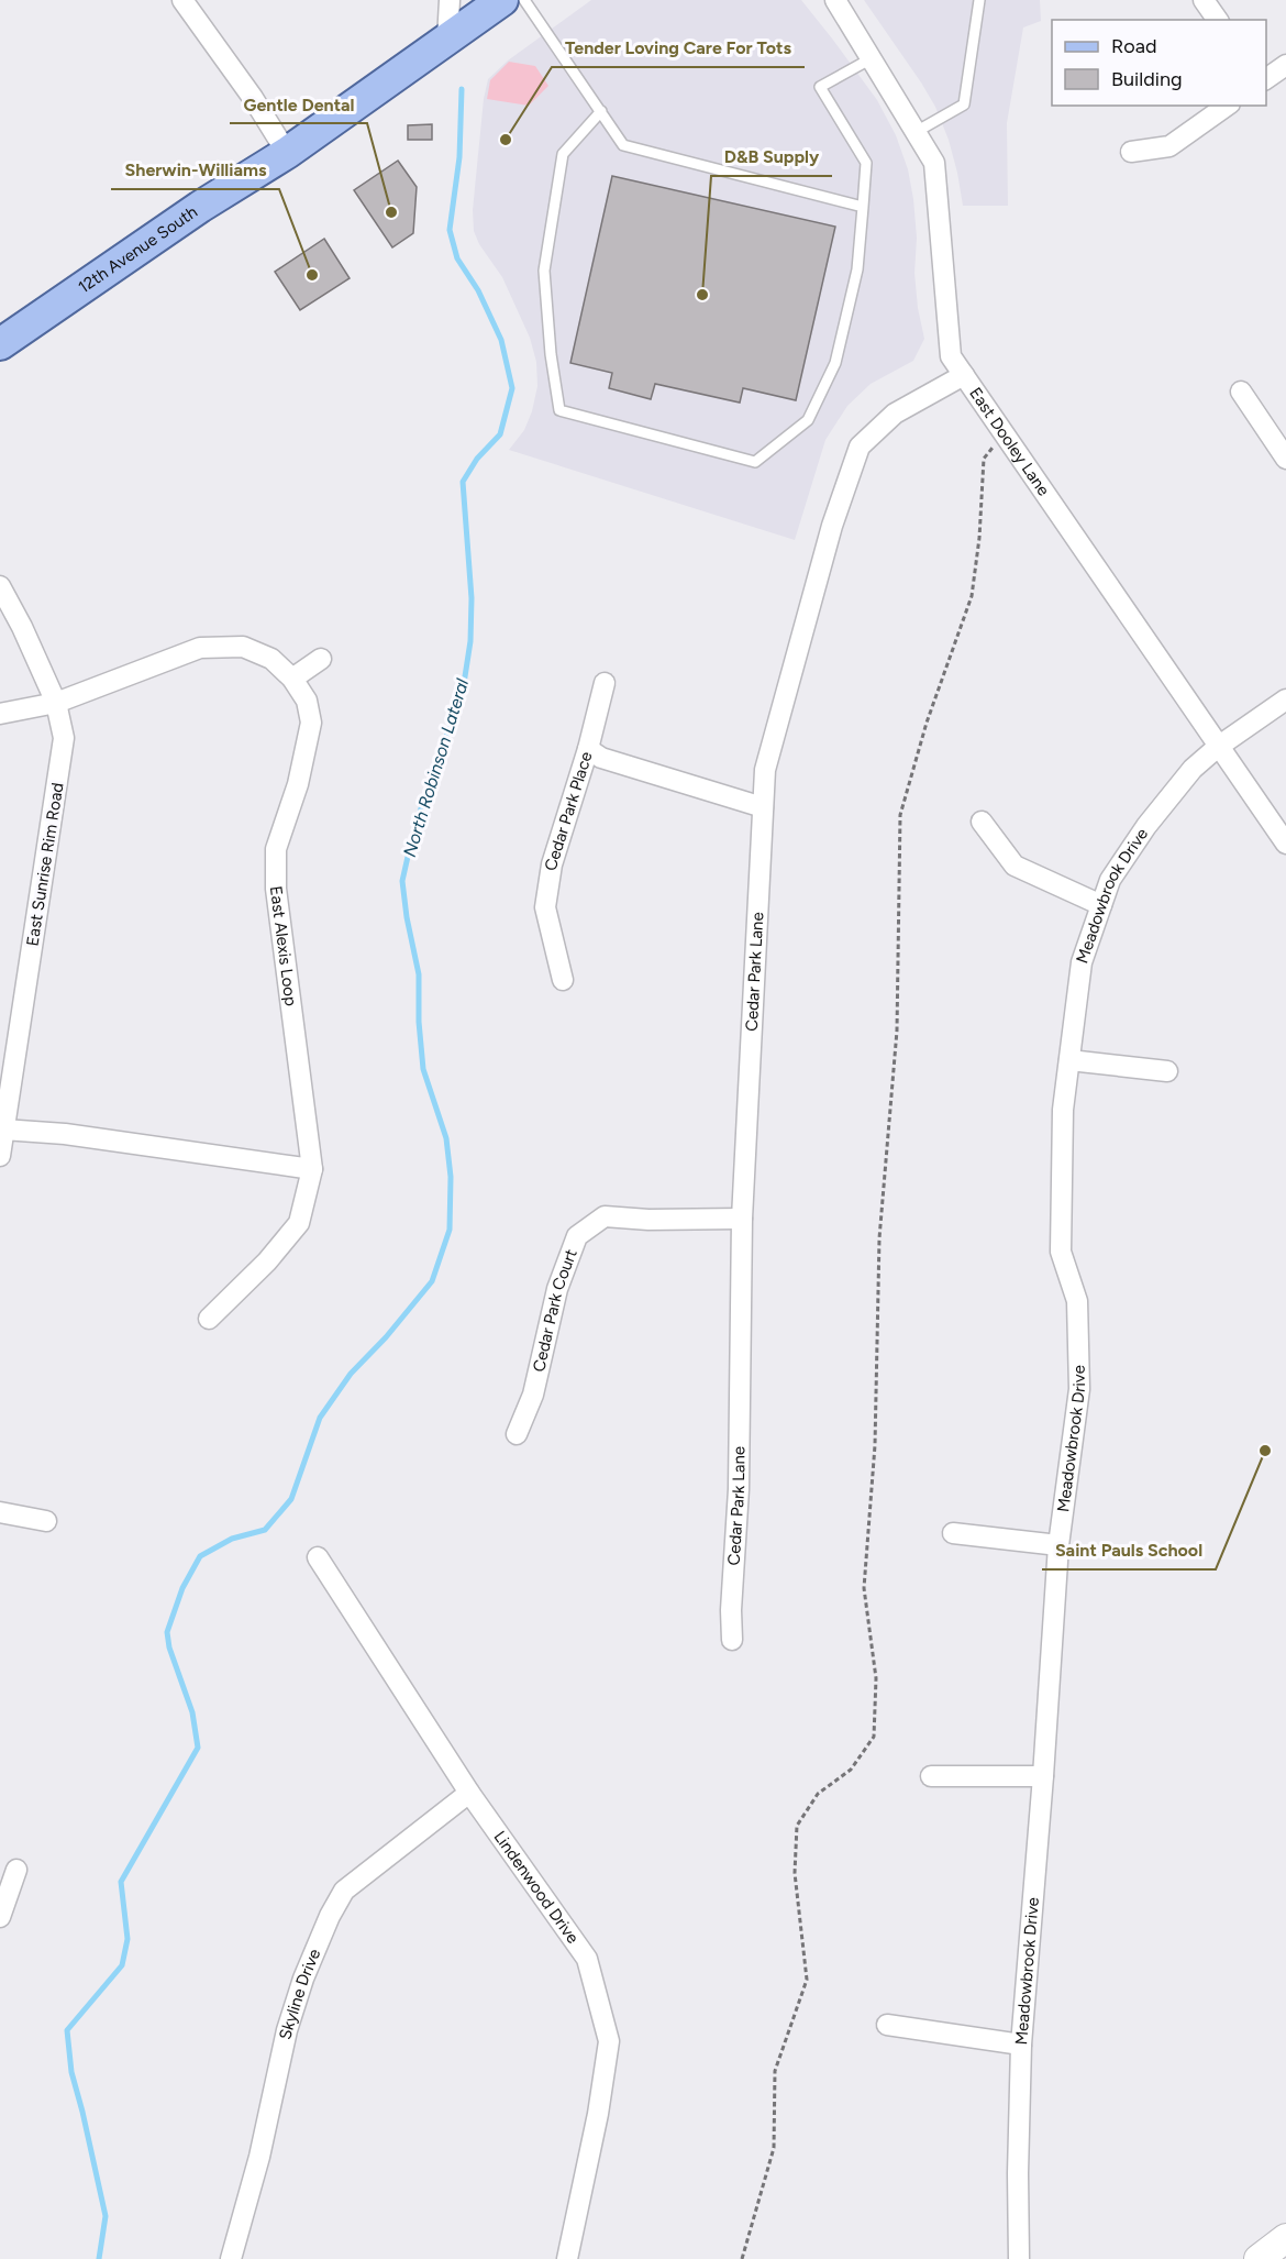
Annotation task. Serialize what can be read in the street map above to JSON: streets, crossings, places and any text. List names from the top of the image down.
{
  "streets": {
    "main road": ["12th Avenue South"],
    "street": [
      "East Dooley Lane",
      "Cedar Park Place",
      "East Sunrise Rim Road",
      "Meadowbrook Drive",
      "East Alexis Loop",
      "Cedar Park Lane",
      "Cedar Park Court",
      "Lindenwood Drive",
      "Skyline Drive"
    ]
  },
  "crossings": [
    ["East Dooley Lane", "Meadowbrook Drive"],
    ["East Dooley Lane", "Cedar Park Lane"],
    ["Cedar Park Place", "Cedar Park Lane"],
    ["East Sunrise Rim Road", "East Alexis Loop"],
    ["Cedar Park Lane", "Cedar Park Court"],
    ["Lindenwood Drive", "Skyline Drive"]
  ],
  "water": ["North Robinson Lateral"],
  "places": [
    "Tender Loving Care For Tots",
    "Gentle Dental",
    "Sherwin-Williams",
    "D&B Supply",
    "Saint Pauls School"
  ],
  "legend": ["Road", "Building"]
}
